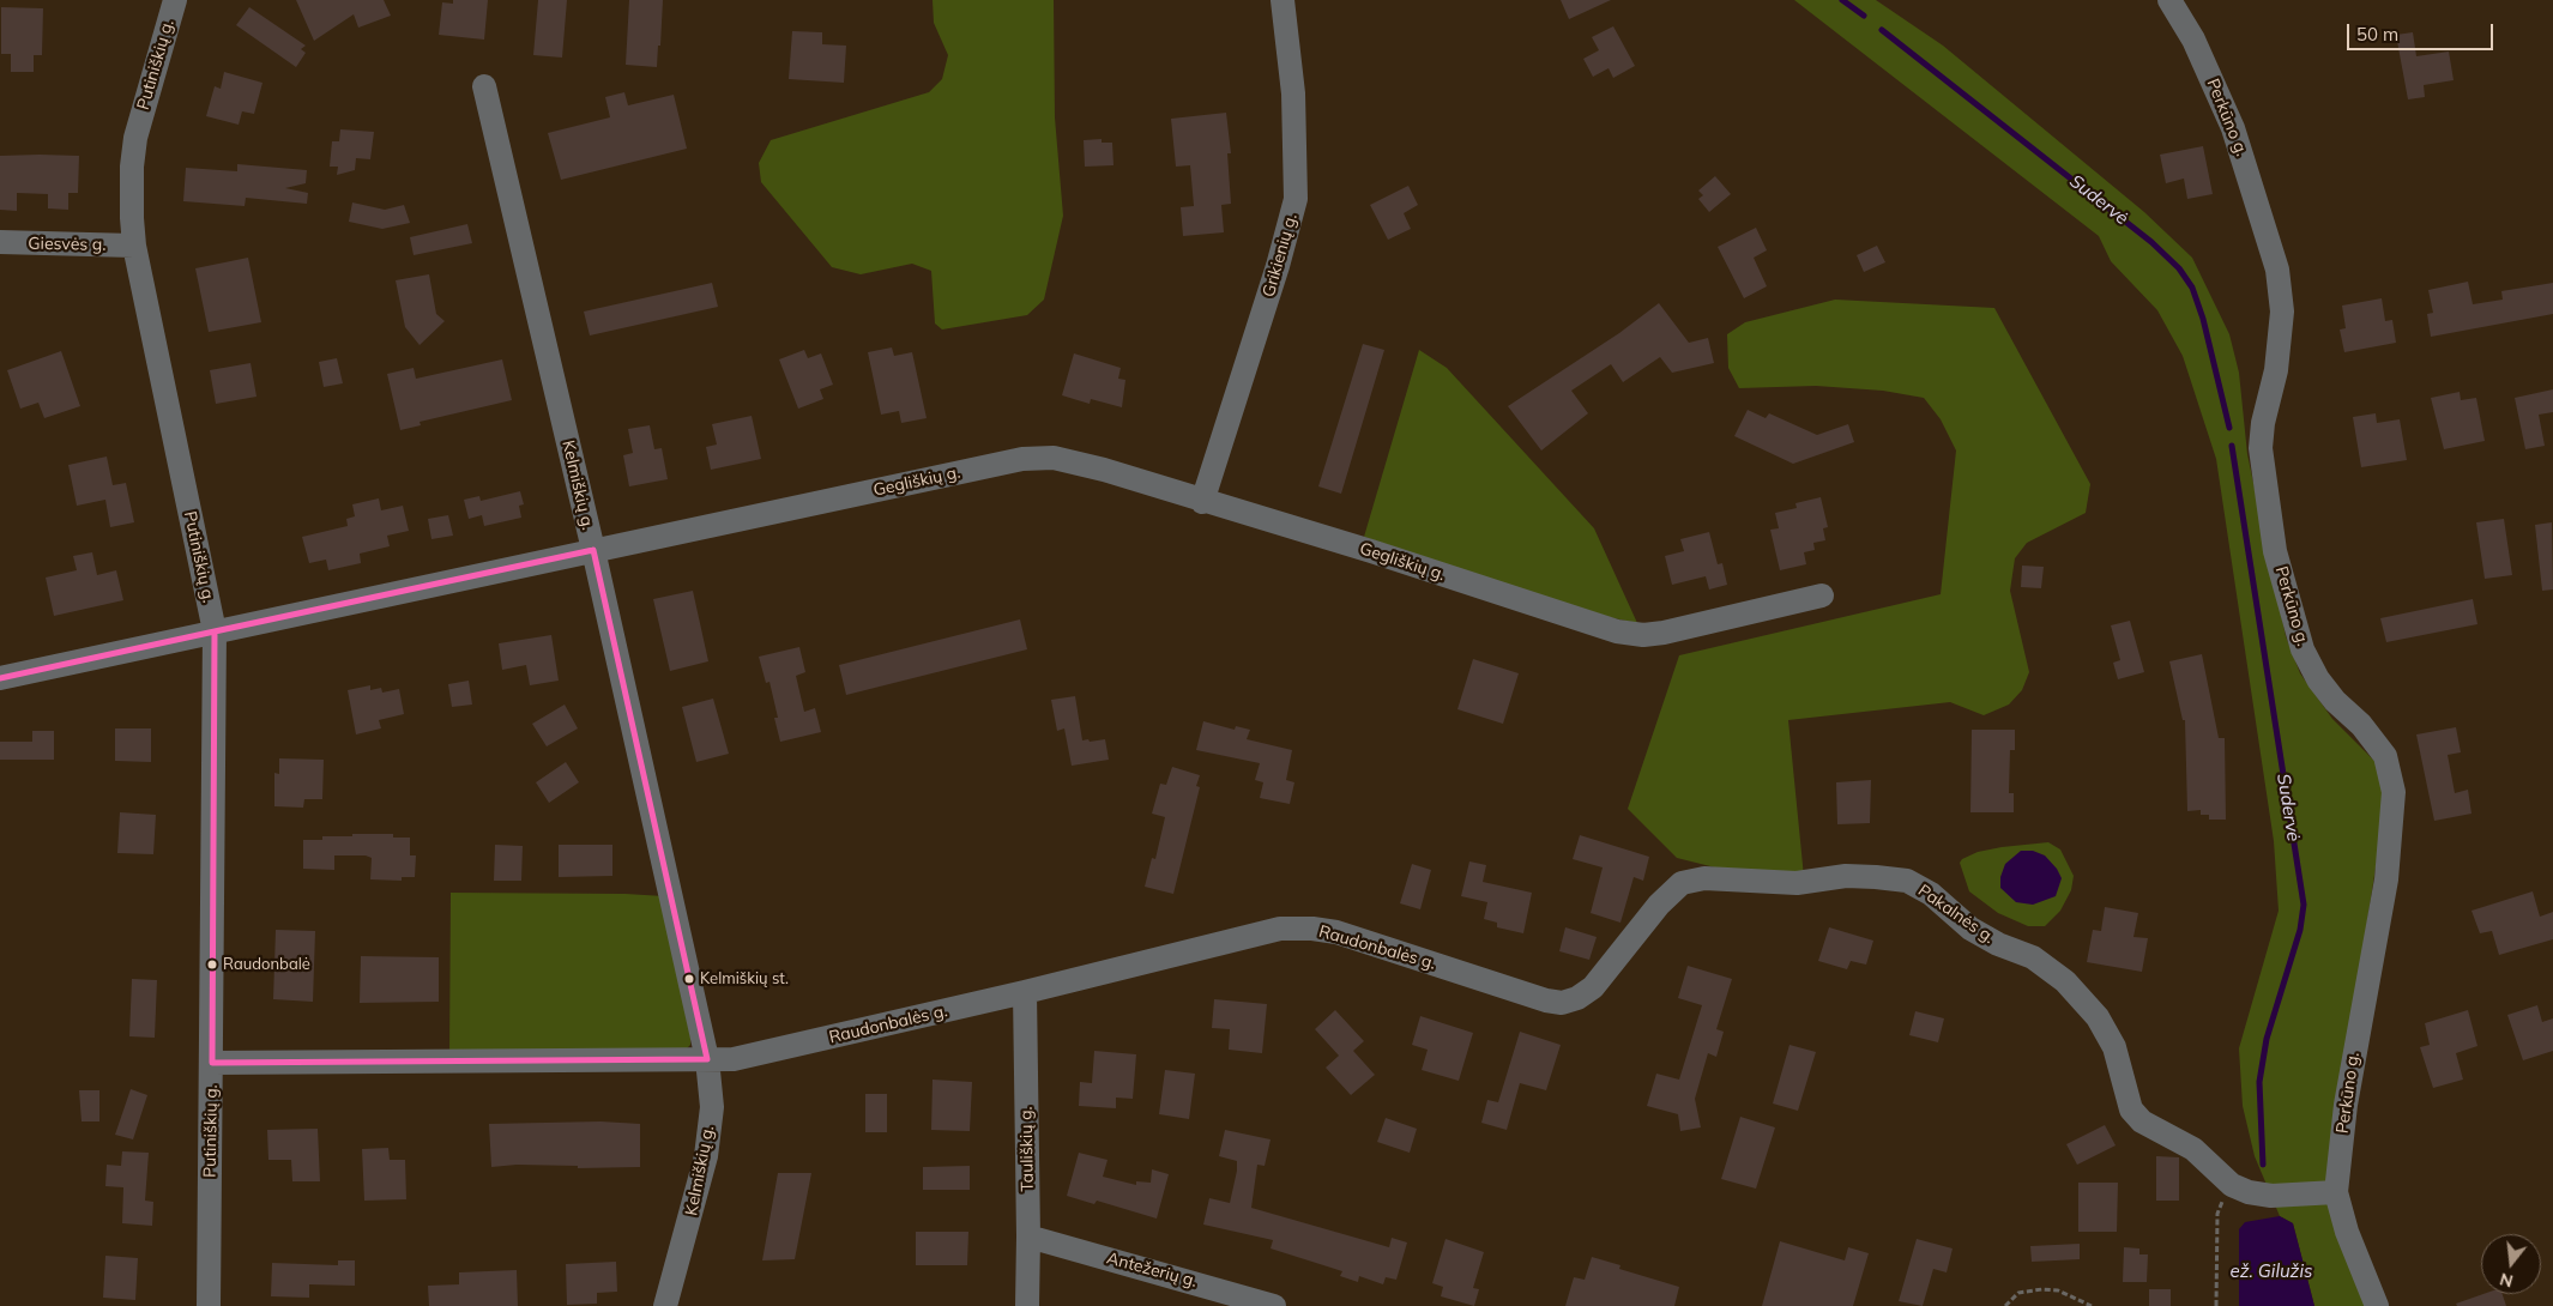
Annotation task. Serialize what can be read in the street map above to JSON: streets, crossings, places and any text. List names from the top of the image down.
{
  "streets": {
    "street": [
      "Putiniškių g.",
      "Perkūno g.",
      "Giesvės g.",
      "Grikienių g.",
      "Gegliškių g.",
      "Kelmiškių g.",
      "Pakalnės g.",
      "Raudonbalės g.",
      "Tauliškių g.",
      "Antežerių g."
    ]
  },
  "crossings": [
    ["Putiniškių g.", "Giesvės g."],
    ["Putiniškių g.", "Gegliškių g."],
    ["Putiniškių g.", "Raudonbalės g."],
    ["Perkūno g.", "Pakalnės g."],
    ["Grikienių g.", "Gegliškių g."],
    ["Gegliškių g.", "Kelmiškių g."],
    ["Kelmiškių g.", "Raudonbalės g."],
    ["Pakalnės g.", "Raudonbalės g."],
    ["Raudonbalės g.", "Tauliškių g."],
    ["Tauliškių g.", "Antežerių g."]
  ],
  "water": ["Sudervė", "ež. Gilužis"],
  "places": ["Raudonbalė", "Kelmiškių st."],
  "scale_bar": "50 m",
  "north": "bottom"
}
